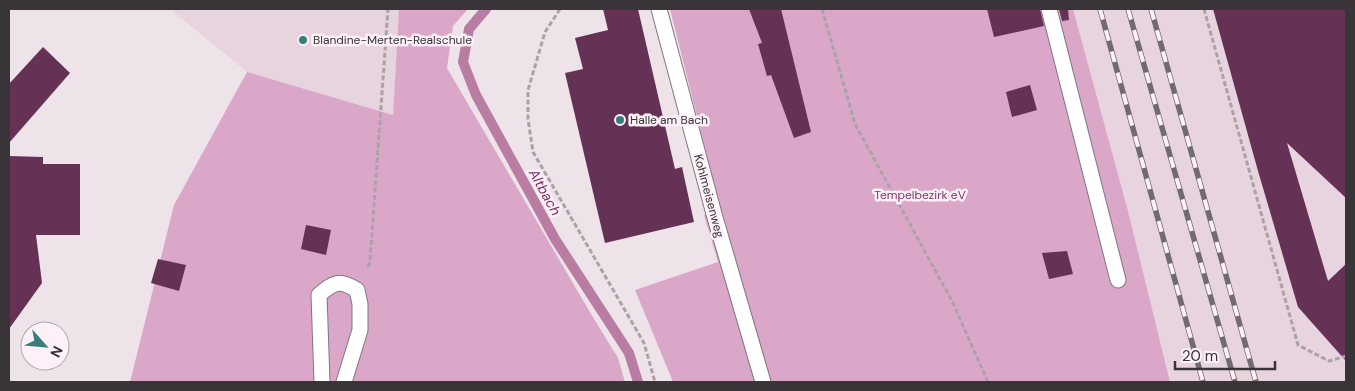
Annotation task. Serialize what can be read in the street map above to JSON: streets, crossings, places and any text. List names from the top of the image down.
{
  "streets": {
    "lane": ["Kohlmeisenweg"]
  },
  "water": ["Altbach"],
  "parks": ["Tempelbezirk eV"],
  "places": ["Blandine-Merten-Realschule", "Halle am Bach"],
  "scale_bar": "20 m",
  "north": "bottom right"
}
